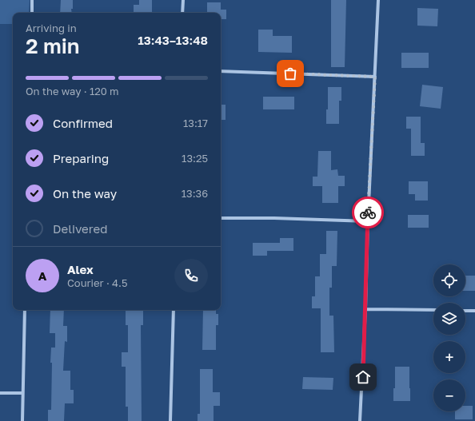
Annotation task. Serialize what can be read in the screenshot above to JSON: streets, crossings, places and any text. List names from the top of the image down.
{
  "page": {
    "heading": ["2 min", "Arriving in", "13:43–13:48"],
    "panel": ["Alex", "Courier · 4.5"],
    "bar": "On the way · 120 m",
    "list": [
      ["Confirmed", "13:17"],
      ["Preparing", "13:25"],
      ["On the way", "13:36"],
      "Delivered"
    ],
    "round": "A",
    "map_buttons": ["+", "−"]
  }
}
